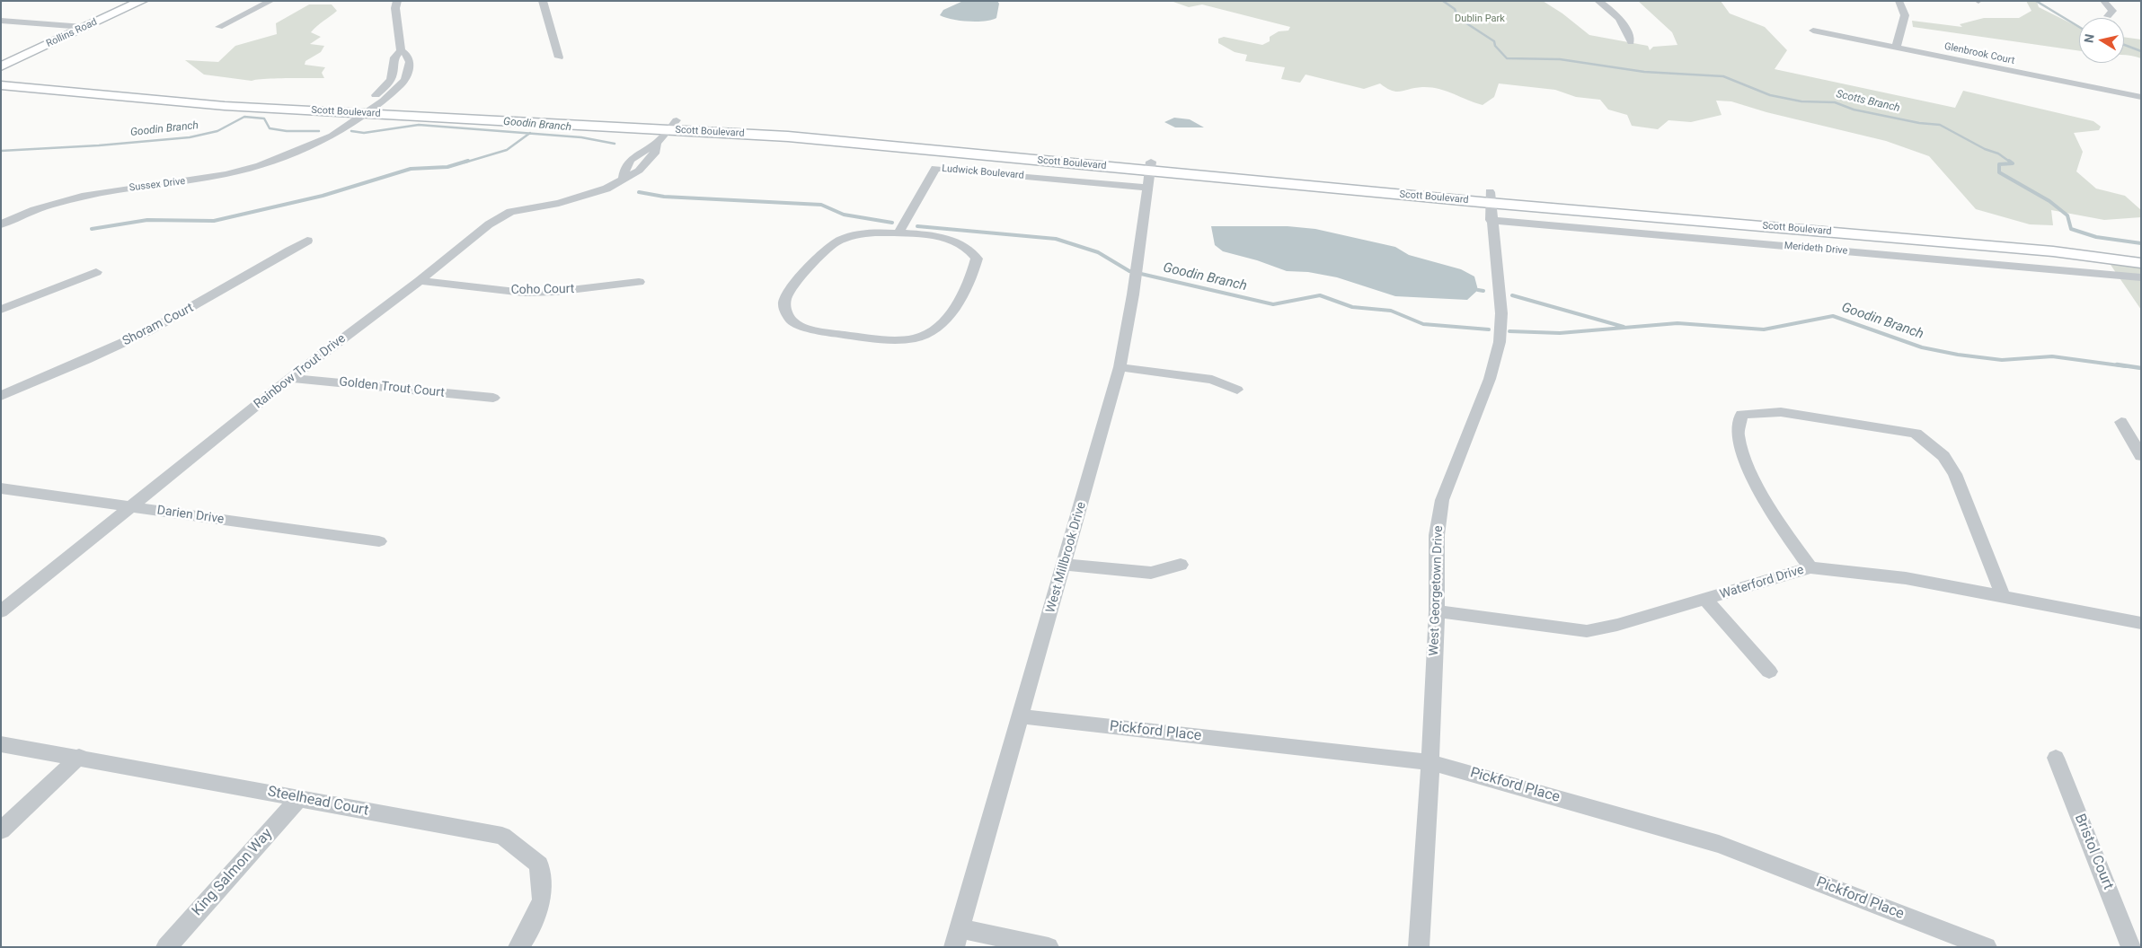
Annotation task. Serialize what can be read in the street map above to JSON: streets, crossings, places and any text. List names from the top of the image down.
{
  "streets": {
    "main road": ["Rollins Road", "Scott Boulevard"],
    "street": [
      "Glenbrook Court",
      "Ludwick Boulevard",
      "Sussex Drive",
      "Merideth Drive",
      "Coho Court",
      "Shoram Court",
      "Rainbow Trout Drive",
      "Golden Trout Court",
      "Darien Drive",
      "West Millbrook Drive",
      "Waterford Drive",
      "West Georgetown Drive",
      "Pickford Place",
      "Steelhead Court",
      "Bristol Court",
      "King Salmon Way"
    ]
  },
  "crossings": [
    ["Scott Boulevard", "Sussex Drive"],
    ["Scott Boulevard", "Rainbow Trout Drive"],
    ["Scott Boulevard", "West Millbrook Drive"],
    ["Scott Boulevard", "West Georgetown Drive"],
    ["Ludwick Boulevard", "West Millbrook Drive"],
    ["Merideth Drive", "West Georgetown Drive"],
    ["Coho Court", "Rainbow Trout Drive"],
    ["Rainbow Trout Drive", "Golden Trout Court"],
    ["Rainbow Trout Drive", "Darien Drive"],
    ["West Millbrook Drive", "Pickford Place"],
    ["Waterford Drive", "West Georgetown Drive"],
    ["West Georgetown Drive", "Pickford Place"],
    ["Steelhead Court", "King Salmon Way"]
  ],
  "water": ["Scotts Branch", "Goodin Branch"],
  "parks": ["Dublin Park"],
  "north": "left"
}
